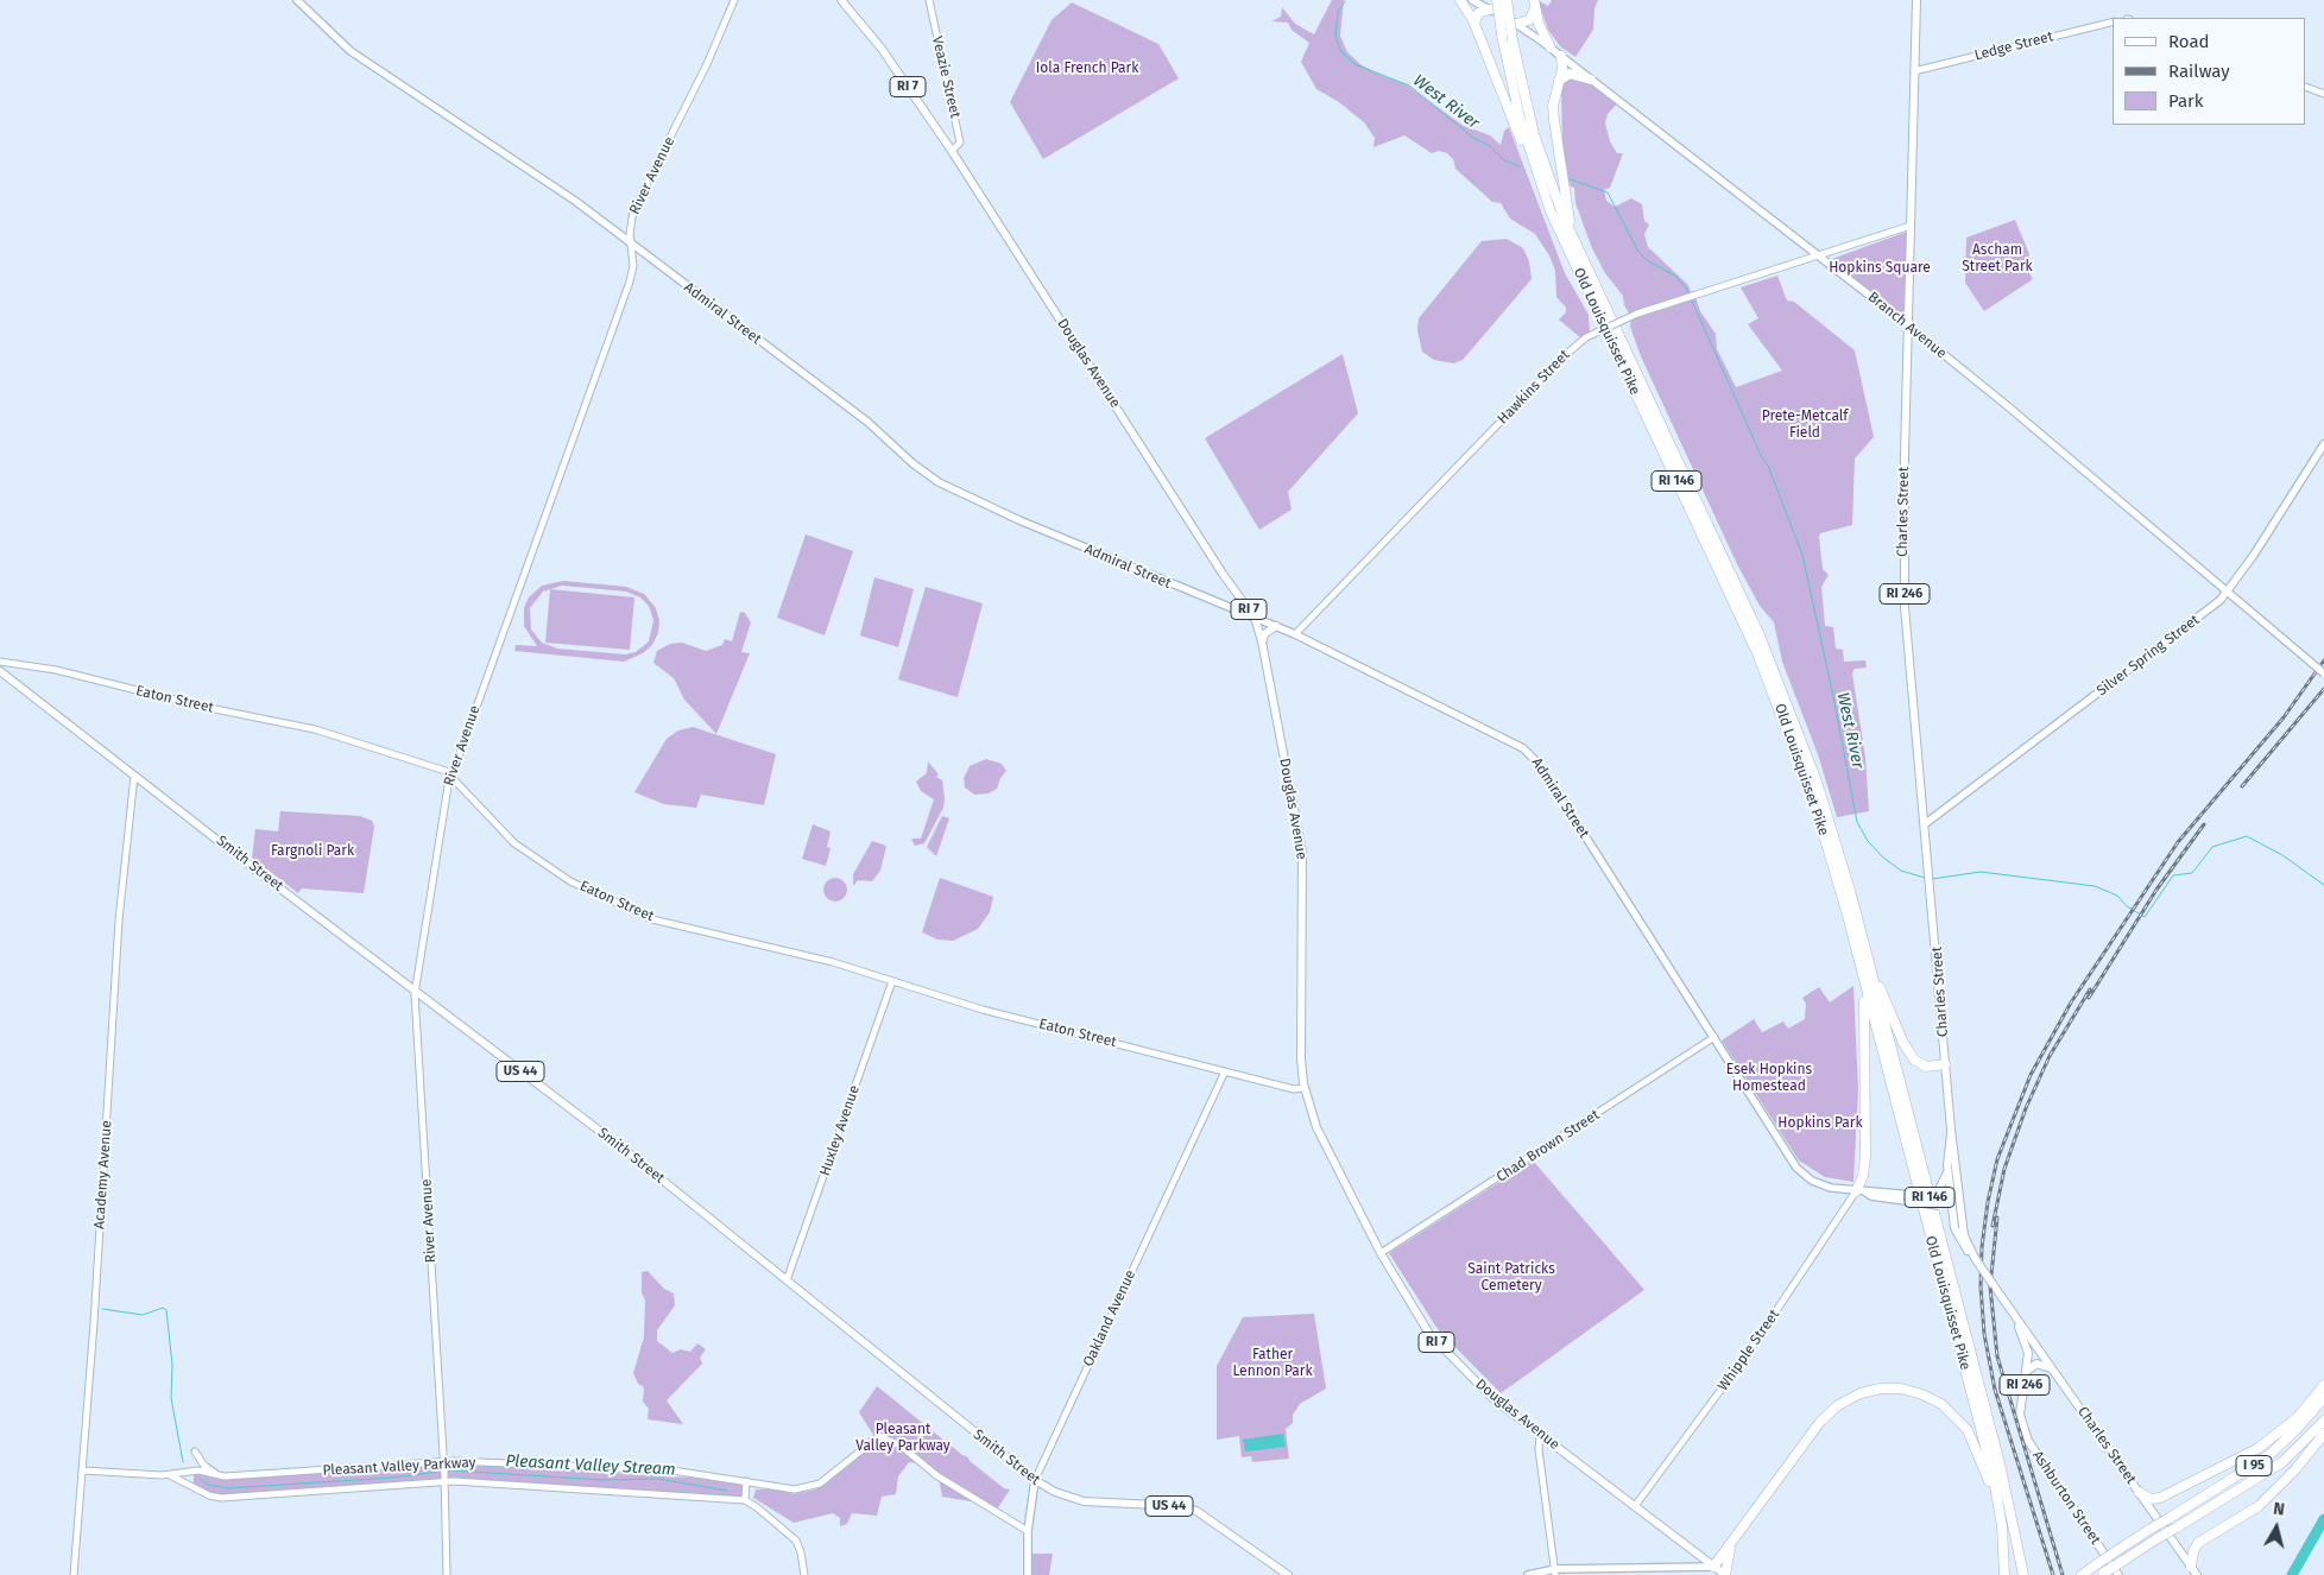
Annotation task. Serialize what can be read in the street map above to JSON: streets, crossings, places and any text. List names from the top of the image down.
{
  "streets": {
    "highway": ["Old Louisquisset Pike", "RI 146", "I 95"],
    "main road": [
      "RI 7",
      "Admiral Street",
      "Branch Avenue",
      "Douglas Avenue",
      "Charles Street",
      "RI 246",
      "Silver Spring Street",
      "Smith Street",
      "US 44",
      "Oakland Avenue",
      "Ashburton Street"
    ],
    "street": [
      "Ledge Street",
      "Veazie Street",
      "River Avenue",
      "Hawkins Street",
      "Eaton Street",
      "Huxley Avenue",
      "Chad Brown Street",
      "Academy Avenue",
      "Whipple Street",
      "Pleasant Valley Parkway"
    ]
  },
  "crossings": [
    ["Ledge Street", "Charles Street"],
    ["Veazie Street", "Douglas Avenue"],
    ["River Avenue", "Admiral Street"],
    ["River Avenue", "Eaton Street"],
    ["River Avenue", "Smith Street"],
    ["River Avenue", "Pleasant Valley Parkway"],
    ["Admiral Street", "Douglas Avenue"],
    ["Admiral Street", "Hawkins Street"],
    ["Admiral Street", "Charles Street"],
    ["Admiral Street", "Chad Brown Street"],
    ["Admiral Street", "Whipple Street"],
    ["Branch Avenue", "Hawkins Street"],
    ["Branch Avenue", "Charles Street"],
    ["Branch Avenue", "Silver Spring Street"],
    ["Douglas Avenue", "Eaton Street"],
    ["Douglas Avenue", "Chad Brown Street"],
    ["Douglas Avenue", "Whipple Street"],
    ["Hawkins Street", "Charles Street"],
    ["Charles Street", "Silver Spring Street"],
    ["Charles Street", "Ashburton Street"],
    ["Eaton Street", "Huxley Avenue"],
    ["Eaton Street", "Oakland Avenue"],
    ["Smith Street", "Huxley Avenue"],
    ["Smith Street", "Academy Avenue"],
    ["Smith Street", "Oakland Avenue"],
    ["Oakland Avenue", "Pleasant Valley Parkway"]
  ],
  "water": ["West River", "Pleasant Valley Stream"],
  "parks": [
    "Iola French Park",
    "Ascham Street Park",
    "Hopkins Square",
    "Prete-Metcalf Field",
    "Fargnoli Park",
    "Esek Hopkins Homestead",
    "Hopkins Park",
    "Saint Patricks Cemetery",
    "Father Lennon Park",
    "Pleasant Valley Parkway"
  ],
  "legend": ["Road", "Railway", "Park"],
  "north": "top"
}
